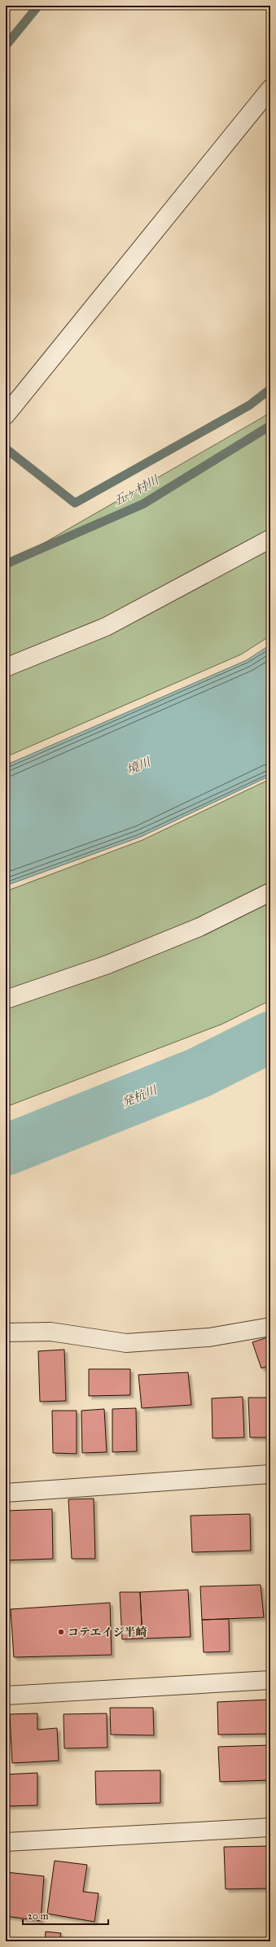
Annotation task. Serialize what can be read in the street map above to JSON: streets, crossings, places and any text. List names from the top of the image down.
{
  "water": ["五ヶ村川", "境川", "発杭川"],
  "places": ["コテエイジ半崎"],
  "scale_bar": "20 m"
}
